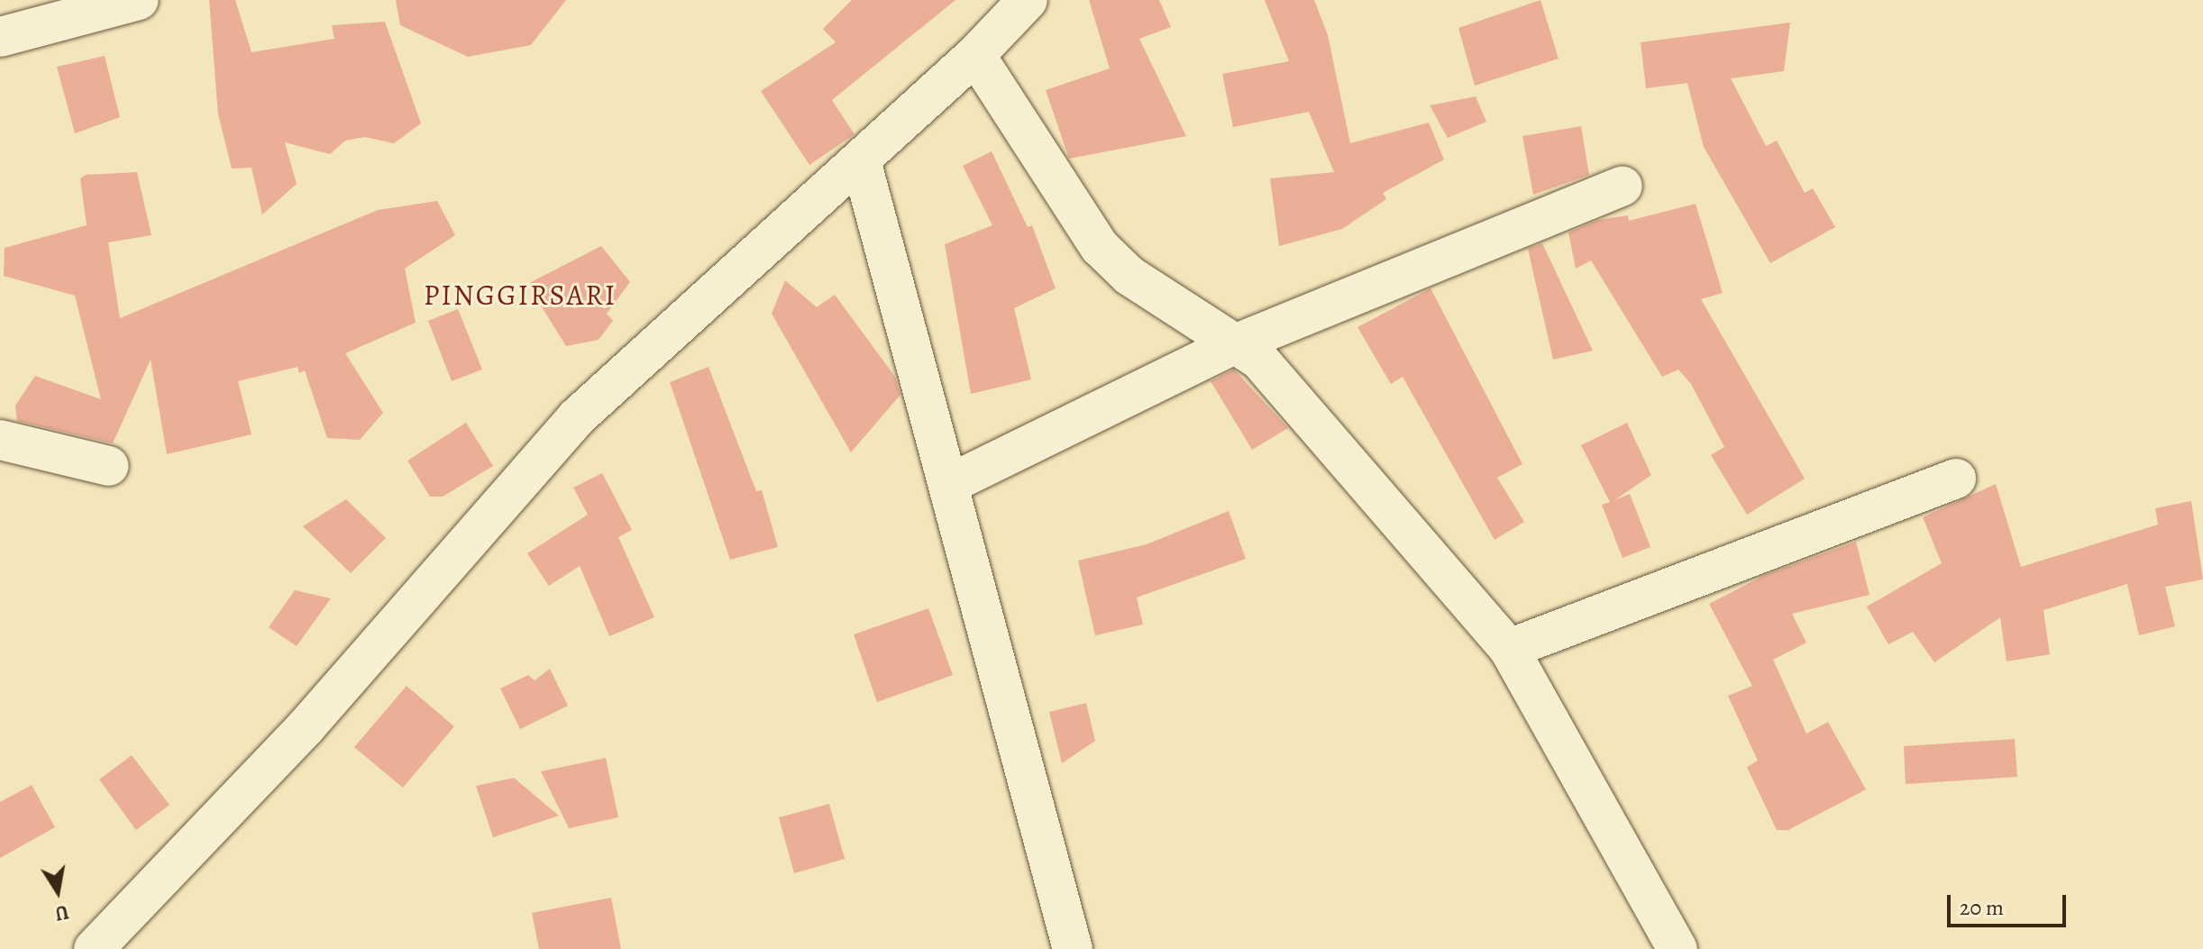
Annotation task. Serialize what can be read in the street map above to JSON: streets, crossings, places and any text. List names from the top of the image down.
{
  "districts": ["PINGGIRSARI"],
  "scale_bar": "20 m",
  "north": "bottom"
}
